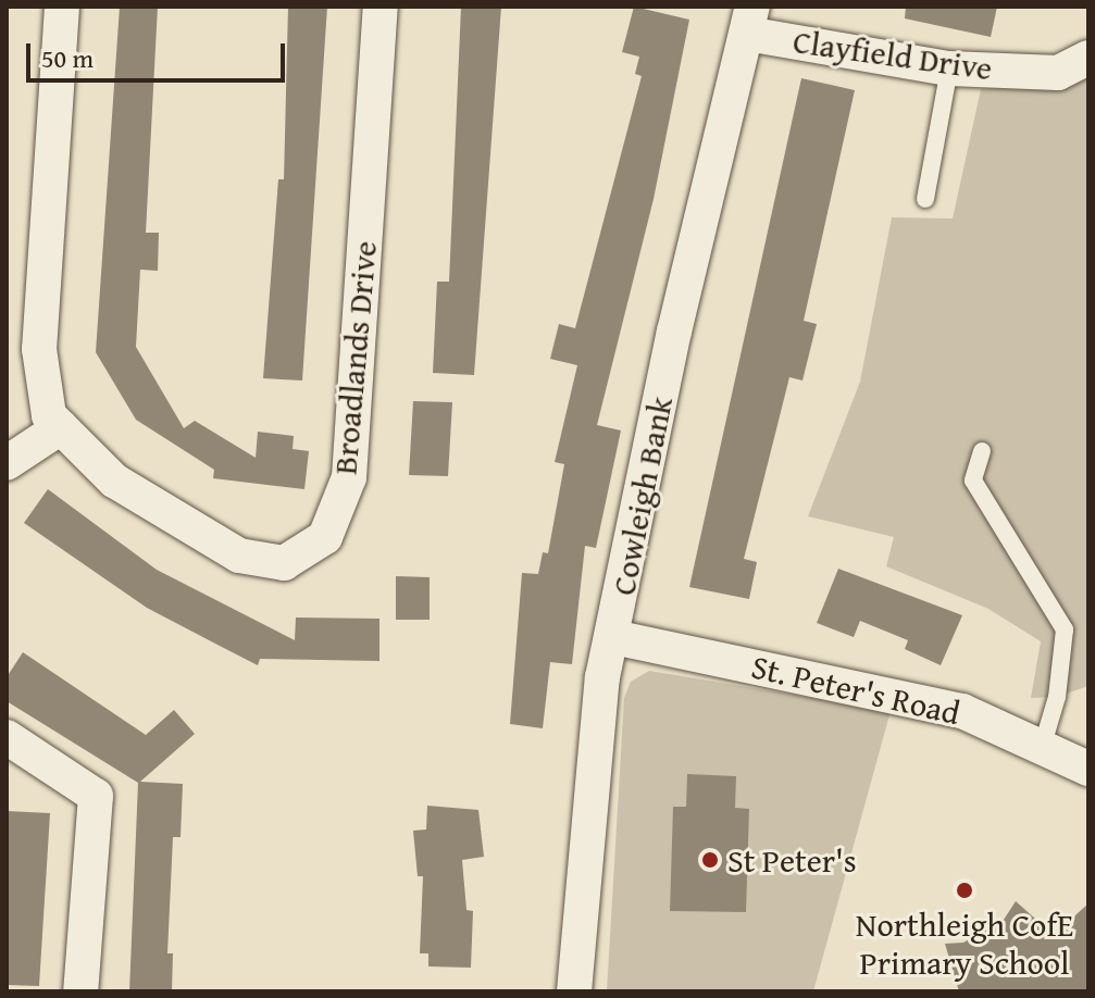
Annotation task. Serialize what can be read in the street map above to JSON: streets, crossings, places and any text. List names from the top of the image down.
{
  "streets": {
    "street": [
      "Clayfield Drive",
      "Broadlands Drive",
      "Cowleigh Bank",
      "St. Peter's Road"
    ]
  },
  "crossings": [
    ["Clayfield Drive", "Cowleigh Bank"],
    ["Cowleigh Bank", "St. Peter's Road"]
  ],
  "places": ["St Peter's", "Northleigh CofE Primary School"],
  "scale_bar": "50 m"
}
